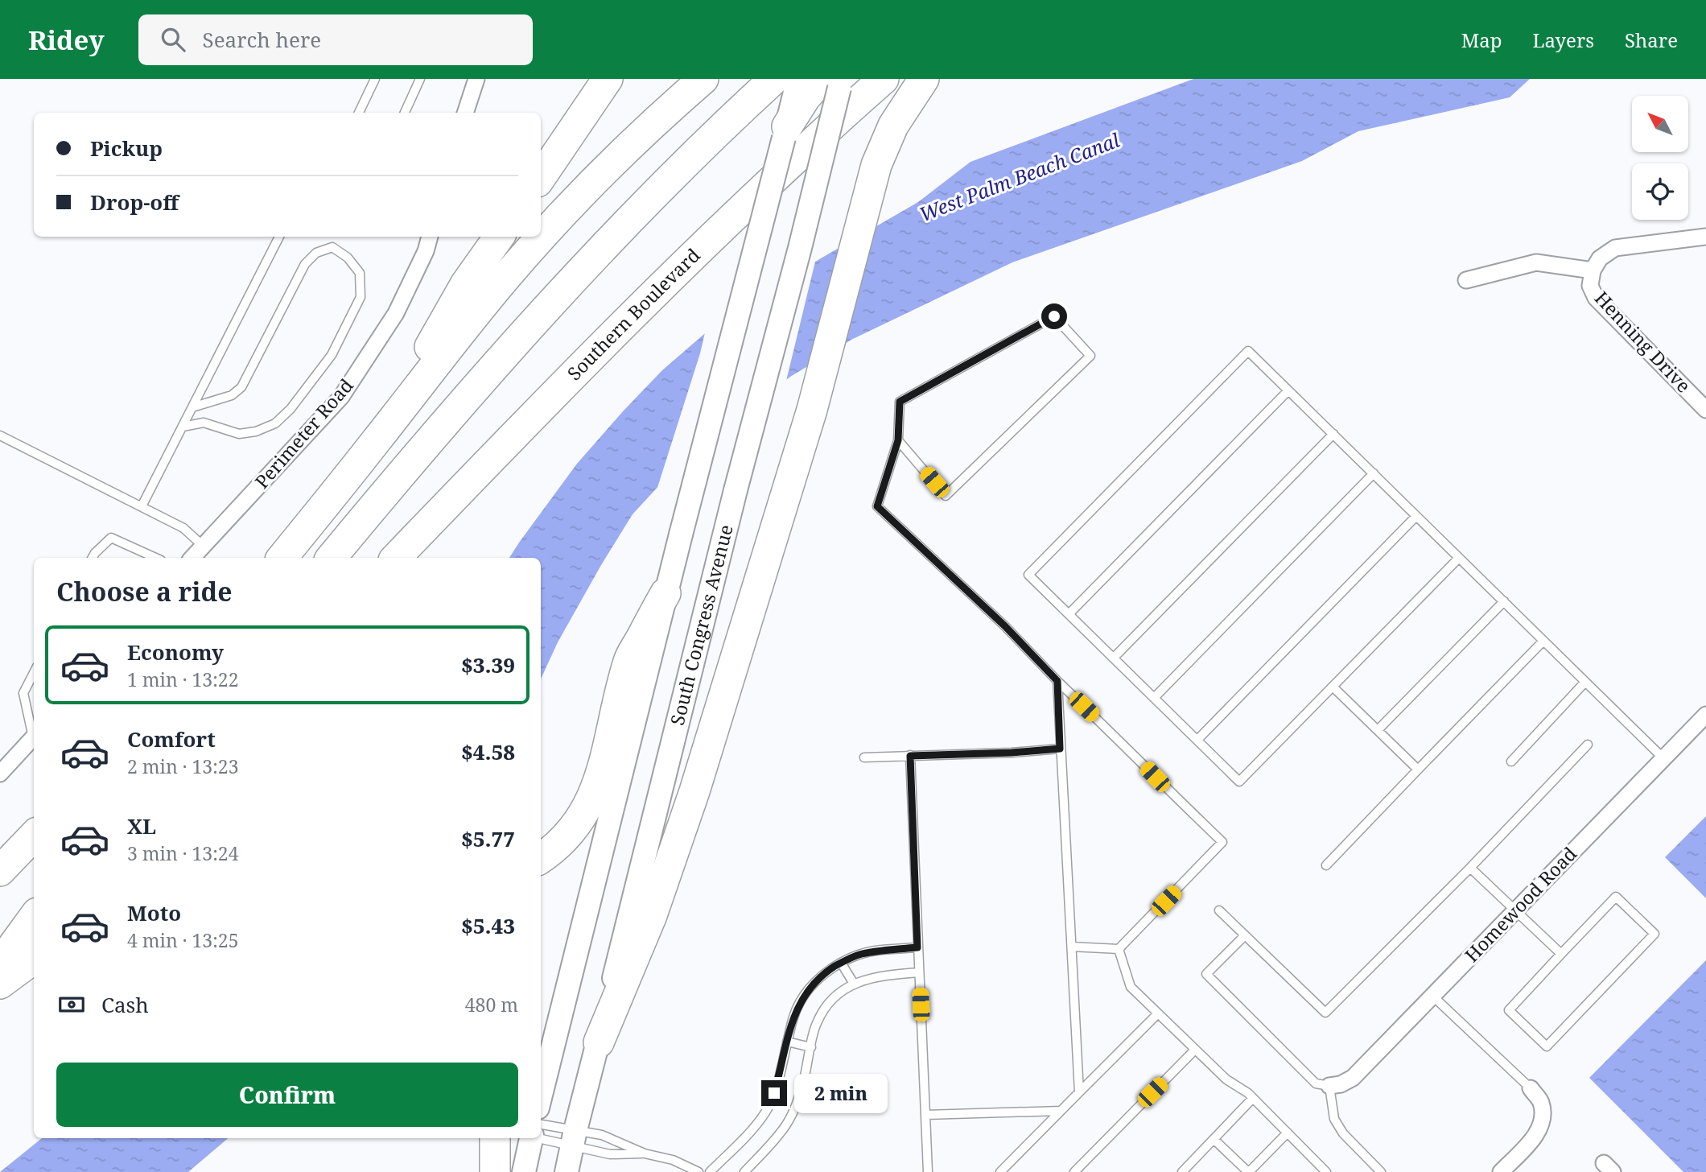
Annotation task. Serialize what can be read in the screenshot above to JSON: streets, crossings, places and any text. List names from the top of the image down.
{
  "streets": {
    "highway": ["Southern Boulevard"],
    "main road": ["South Congress Avenue"],
    "street": ["Henning Drive", "Perimeter Road", "Homewood Road"]
  },
  "water": ["West Palm Beach Canal"],
  "north": "top left",
  "page": {
    "header": "Ridey",
    "search": "Search here",
    "nav": ["Map", "Layers", "Share"],
    "banner": ["Pickup", "Drop-off"],
    "heading": "Choose a ride",
    "list": [
      {
        "name": "Economy",
        "note": "1 min · 13:22",
        "value": "$3.39"
      },
      {
        "name": "Comfort",
        "note": "2 min · 13:23",
        "value": "$4.58"
      },
      {
        "name": "XL",
        "note": "3 min · 13:24",
        "value": "$5.77"
      },
      {
        "name": "Moto",
        "note": "4 min · 13:25",
        "value": "$5.43"
      }
    ],
    "pay": ["Cash", "480 m"],
    "buttons": "Confirm",
    "bubble": "2 min"
  }
}
